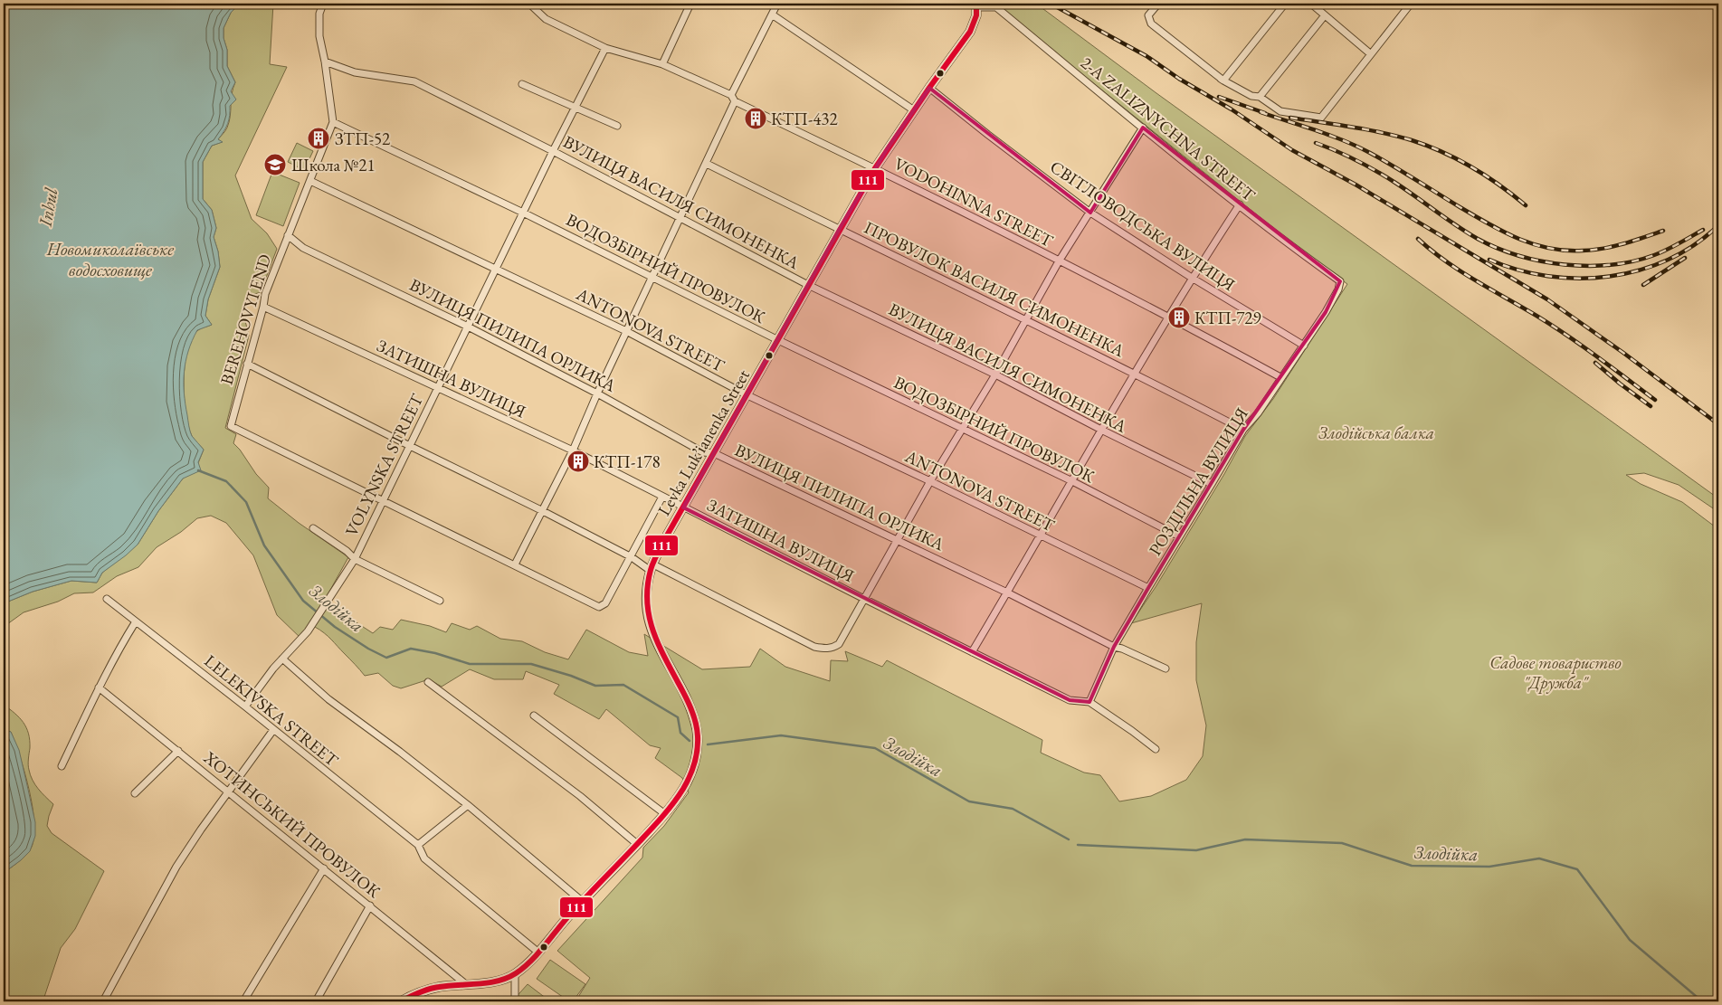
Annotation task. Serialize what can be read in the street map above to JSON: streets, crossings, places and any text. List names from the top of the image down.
{
  "streets": {
    "street": [
      "2-A ZALIZNYCHNA STREET",
      "ВУЛИЦЯ ВАСИЛЯ СИМОНЕНКА",
      "VODOHINNA STREET",
      "СВІТЛОВОДСЬКА ВУЛИЦЯ",
      "ВОДОЗБІРНИЙ ПРОВУЛОК",
      "ПРОВУЛОК ВАСИЛЯ СИМОНЕНКА",
      "BEREHOVYI END",
      "ANTONOVA STREET",
      "ВУЛИЦЯ ПИЛИПА ОРЛИКА",
      "ЗАТИШНА ВУЛИЦЯ",
      "Levka Lukʼianenka Street",
      "VOLYNSKA STREET",
      "РОЗДІЛЬНА ВУЛИЦЯ",
      "LELEKIVSKA STREET",
      "ХОТИНСЬКИЙ ПРОВУЛОК"
    ]
  },
  "crossings": [
    ["2-A ZALIZNYCHNA STREET", "Levka Lukʼianenka Street"],
    ["2-A ZALIZNYCHNA STREET", "РОЗДІЛЬНА ВУЛИЦЯ"],
    ["ВУЛИЦЯ ВАСИЛЯ СИМОНЕНКА", "Levka Lukʼianenka Street"],
    ["ВУЛИЦЯ ВАСИЛЯ СИМОНЕНКА", "VOLYNSKA STREET"],
    ["ВУЛИЦЯ ВАСИЛЯ СИМОНЕНКА", "РОЗДІЛЬНА ВУЛИЦЯ"],
    ["VODOHINNA STREET", "Levka Lukʼianenka Street"],
    ["VODOHINNA STREET", "РОЗДІЛЬНА ВУЛИЦЯ"],
    ["СВІТЛОВОДСЬКА ВУЛИЦЯ", "Levka Lukʼianenka Street"],
    ["СВІТЛОВОДСЬКА ВУЛИЦЯ", "РОЗДІЛЬНА ВУЛИЦЯ"],
    ["ВОДОЗБІРНИЙ ПРОВУЛОК", "BEREHOVYI END"],
    ["ВОДОЗБІРНИЙ ПРОВУЛОК", "Levka Lukʼianenka Street"],
    ["ВОДОЗБІРНИЙ ПРОВУЛОК", "VOLYNSKA STREET"],
    ["ВОДОЗБІРНИЙ ПРОВУЛОК", "РОЗДІЛЬНА ВУЛИЦЯ"],
    ["ПРОВУЛОК ВАСИЛЯ СИМОНЕНКА", "Levka Lukʼianenka Street"],
    ["ПРОВУЛОК ВАСИЛЯ СИМОНЕНКА", "РОЗДІЛЬНА ВУЛИЦЯ"],
    ["BEREHOVYI END", "ANTONOVA STREET"],
    ["BEREHOVYI END", "ВУЛИЦЯ ПИЛИПА ОРЛИКА"],
    ["BEREHOVYI END", "ЗАТИШНА ВУЛИЦЯ"],
    ["BEREHOVYI END", "VOLYNSKA STREET"],
    ["ANTONOVA STREET", "Levka Lukʼianenka Street"],
    ["ANTONOVA STREET", "VOLYNSKA STREET"],
    ["ANTONOVA STREET", "РОЗДІЛЬНА ВУЛИЦЯ"],
    ["ВУЛИЦЯ ПИЛИПА ОРЛИКА", "Levka Lukʼianenka Street"],
    ["ВУЛИЦЯ ПИЛИПА ОРЛИКА", "VOLYNSKA STREET"],
    ["ВУЛИЦЯ ПИЛИПА ОРЛИКА", "РОЗДІЛЬНА ВУЛИЦЯ"],
    ["ЗАТИШНА ВУЛИЦЯ", "Levka Lukʼianenka Street"],
    ["ЗАТИШНА ВУЛИЦЯ", "VOLYNSKA STREET"],
    ["ЗАТИШНА ВУЛИЦЯ", "РОЗДІЛЬНА ВУЛИЦЯ"],
    ["Levka Lukʼianenka Street", "LELEKIVSKA STREET"],
    ["VOLYNSKA STREET", "LELEKIVSKA STREET"]
  ],
  "water": ["Inhul", "Новомиколаївське водосховище", "Злодійка"],
  "parks": ["Злодійська балка", "Садове товариство \"Дружба\""],
  "places": {
    "building": [
      "КТП-432",
      "ЗТП-52",
      "КТП-729",
      "КТП-178"
    ],
    "school or university": ["Школа №21"]
  },
  "lines": ["transit line 111"]
}
